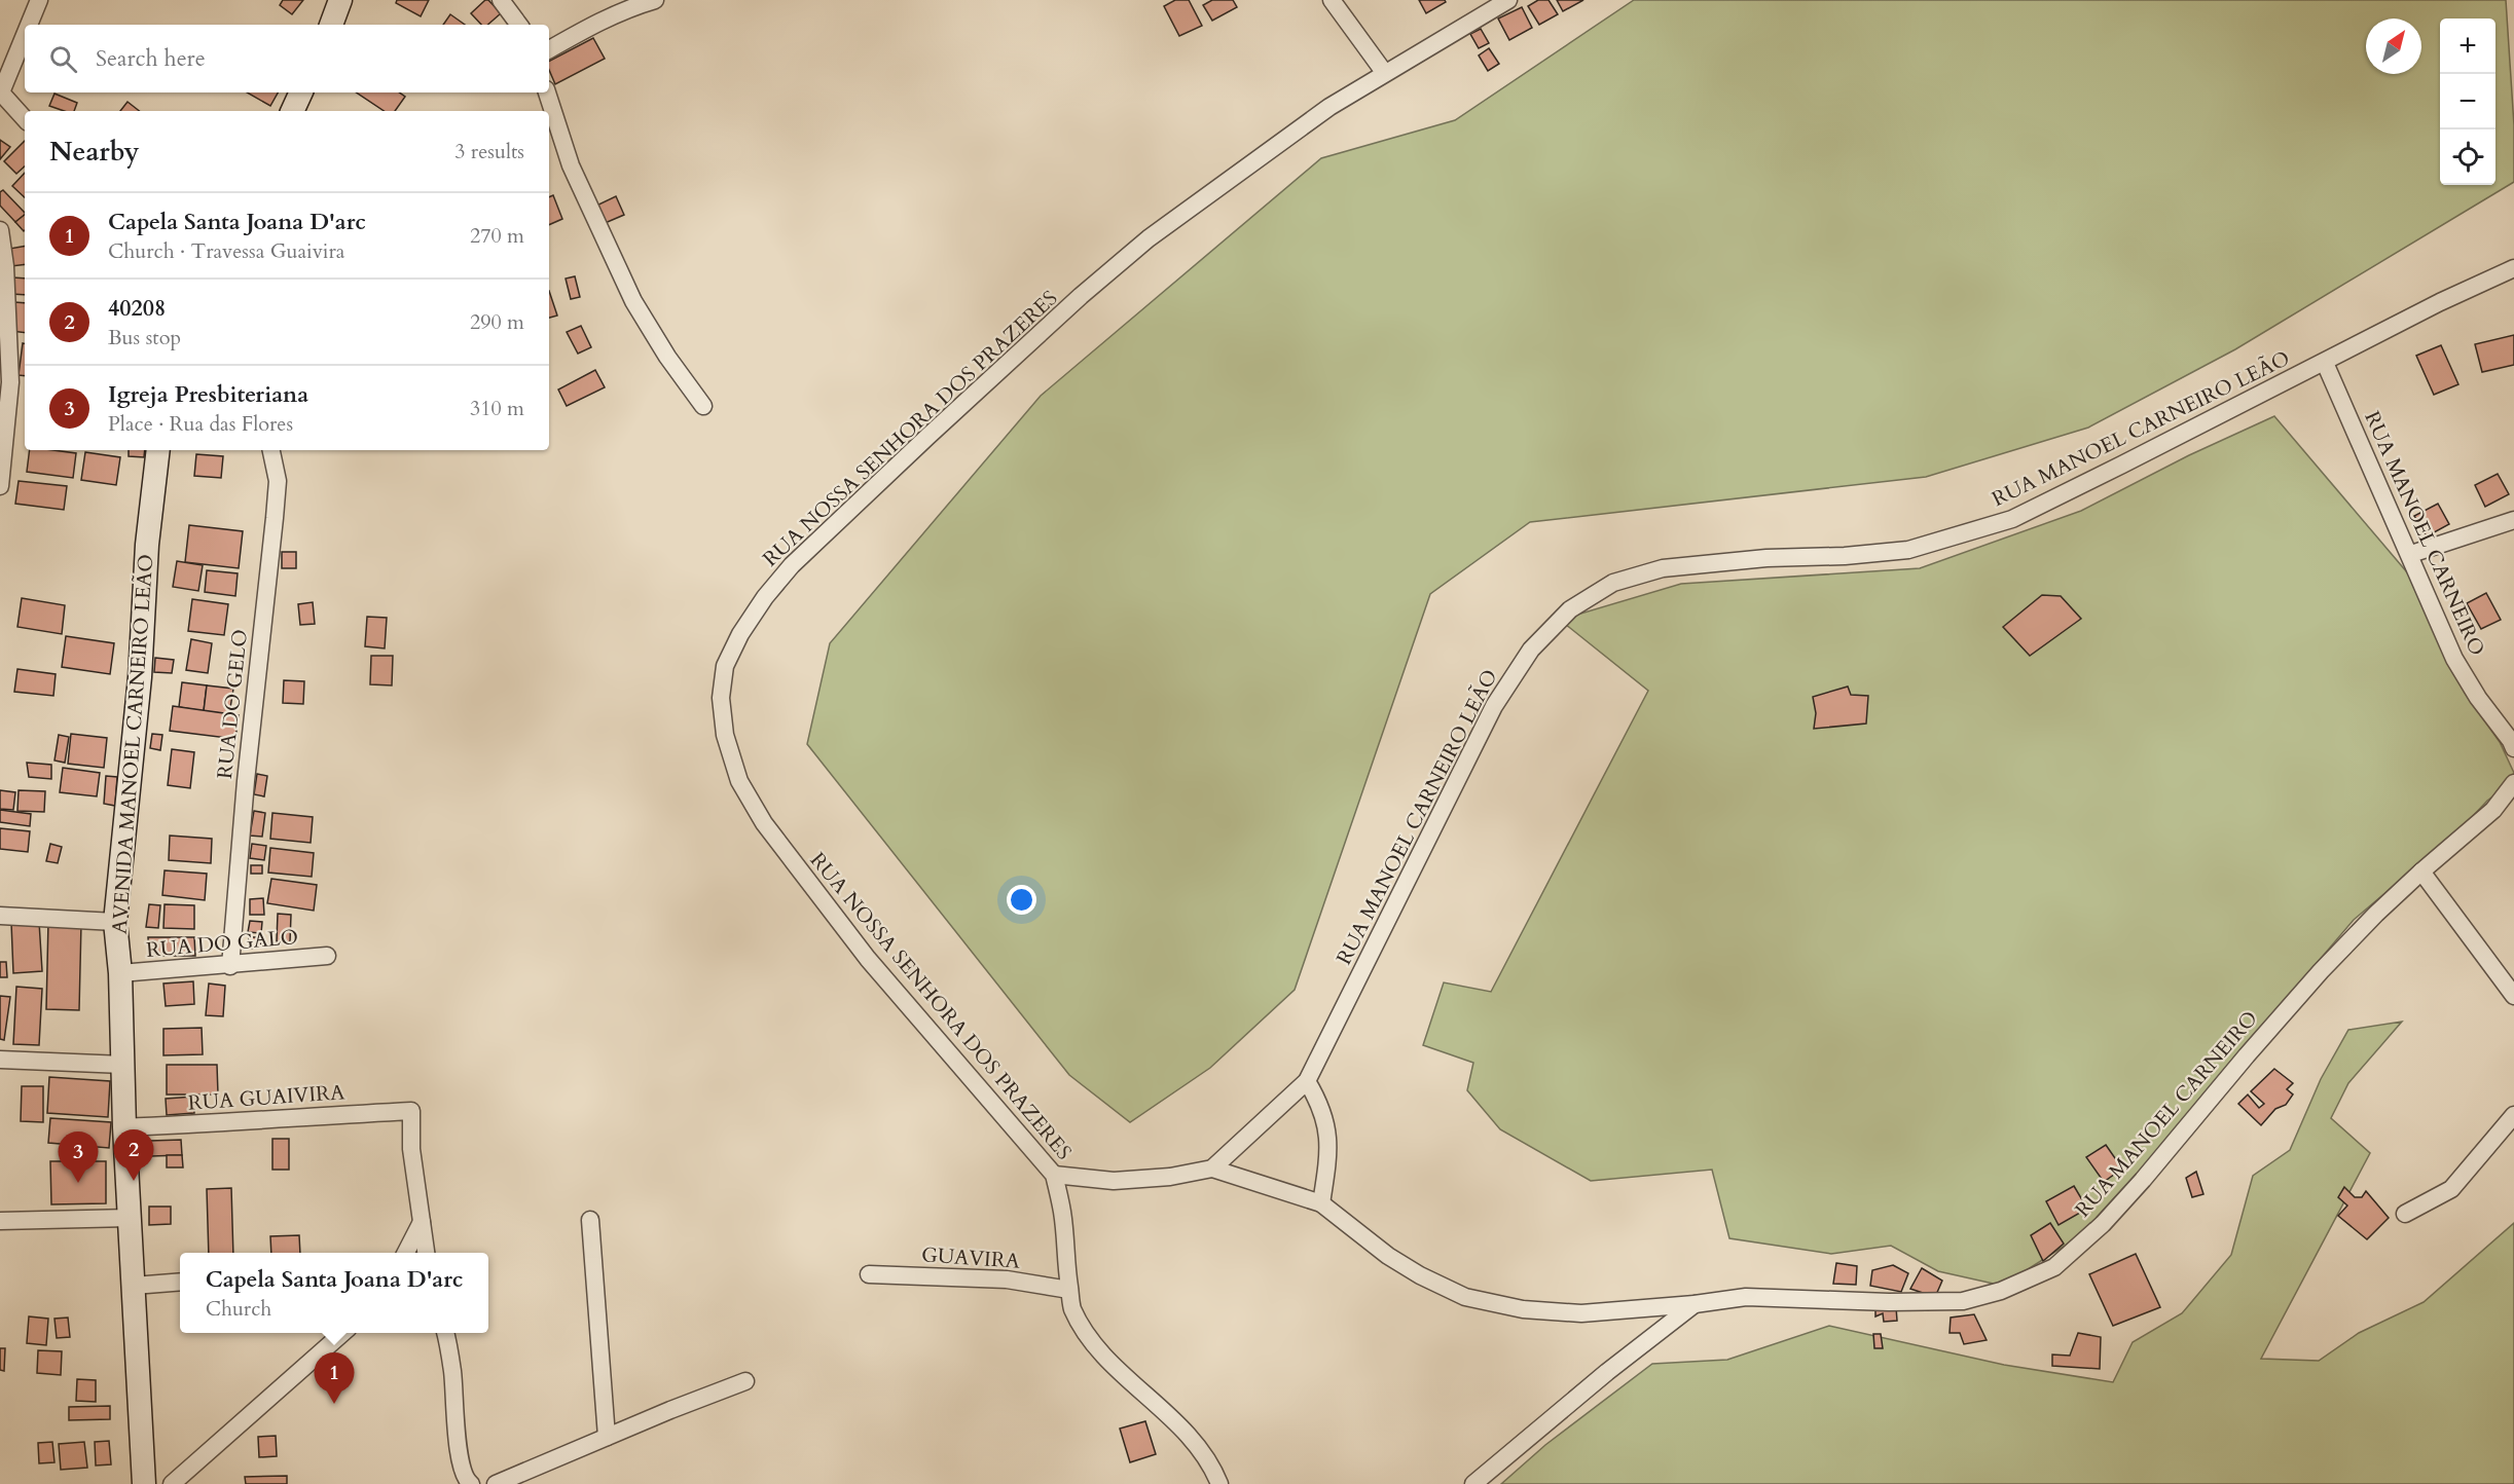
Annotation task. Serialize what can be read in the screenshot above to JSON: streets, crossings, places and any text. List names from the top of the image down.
{
  "streets": {
    "main road": ["AVENIDA MANOEL CARNEIRO LEÃO"],
    "street": [
      "RUA NOSSA SENHORA DOS PRAZERES",
      "RUA MANOEL CARNEIRO LEÃO",
      "RUA MANOEL CARNEIRO",
      "RUA DO GELO",
      "RUA DO GALO",
      "RUA GUAIVIRA",
      "GUAVIRA"
    ]
  },
  "crossings": [
    ["RUA NOSSA SENHORA DOS PRAZERES", "GUAVIRA"],
    ["RUA MANOEL CARNEIRO LEÃO", "RUA MANOEL CARNEIRO"],
    ["RUA DO GELO", "RUA DO GALO"],
    ["AVENIDA MANOEL CARNEIRO LEÃO", "RUA DO GALO"],
    ["AVENIDA MANOEL CARNEIRO LEÃO", "RUA GUAIVIRA"]
  ],
  "north": "top right",
  "page": {
    "map_buttons": ["+", "−"],
    "search": "Search here",
    "heading": ["Nearby", "3 results"],
    "list": [
      {
        "mark": "1",
        "name": "Capela Santa Joana D'arc",
        "note": "Church · Travessa Guaivira",
        "value": "270 m"
      },
      {
        "mark": "2",
        "name": "40208",
        "note": "Bus stop",
        "value": "290 m"
      },
      {
        "mark": "3",
        "name": "Igreja Presbiteriana",
        "note": "Place · Rua das Flores",
        "value": "310 m"
      }
    ],
    "pins": ["2", "3", "1"],
    "popup": ["Capela Santa Joana D'arc", "Church"]
  }
}
